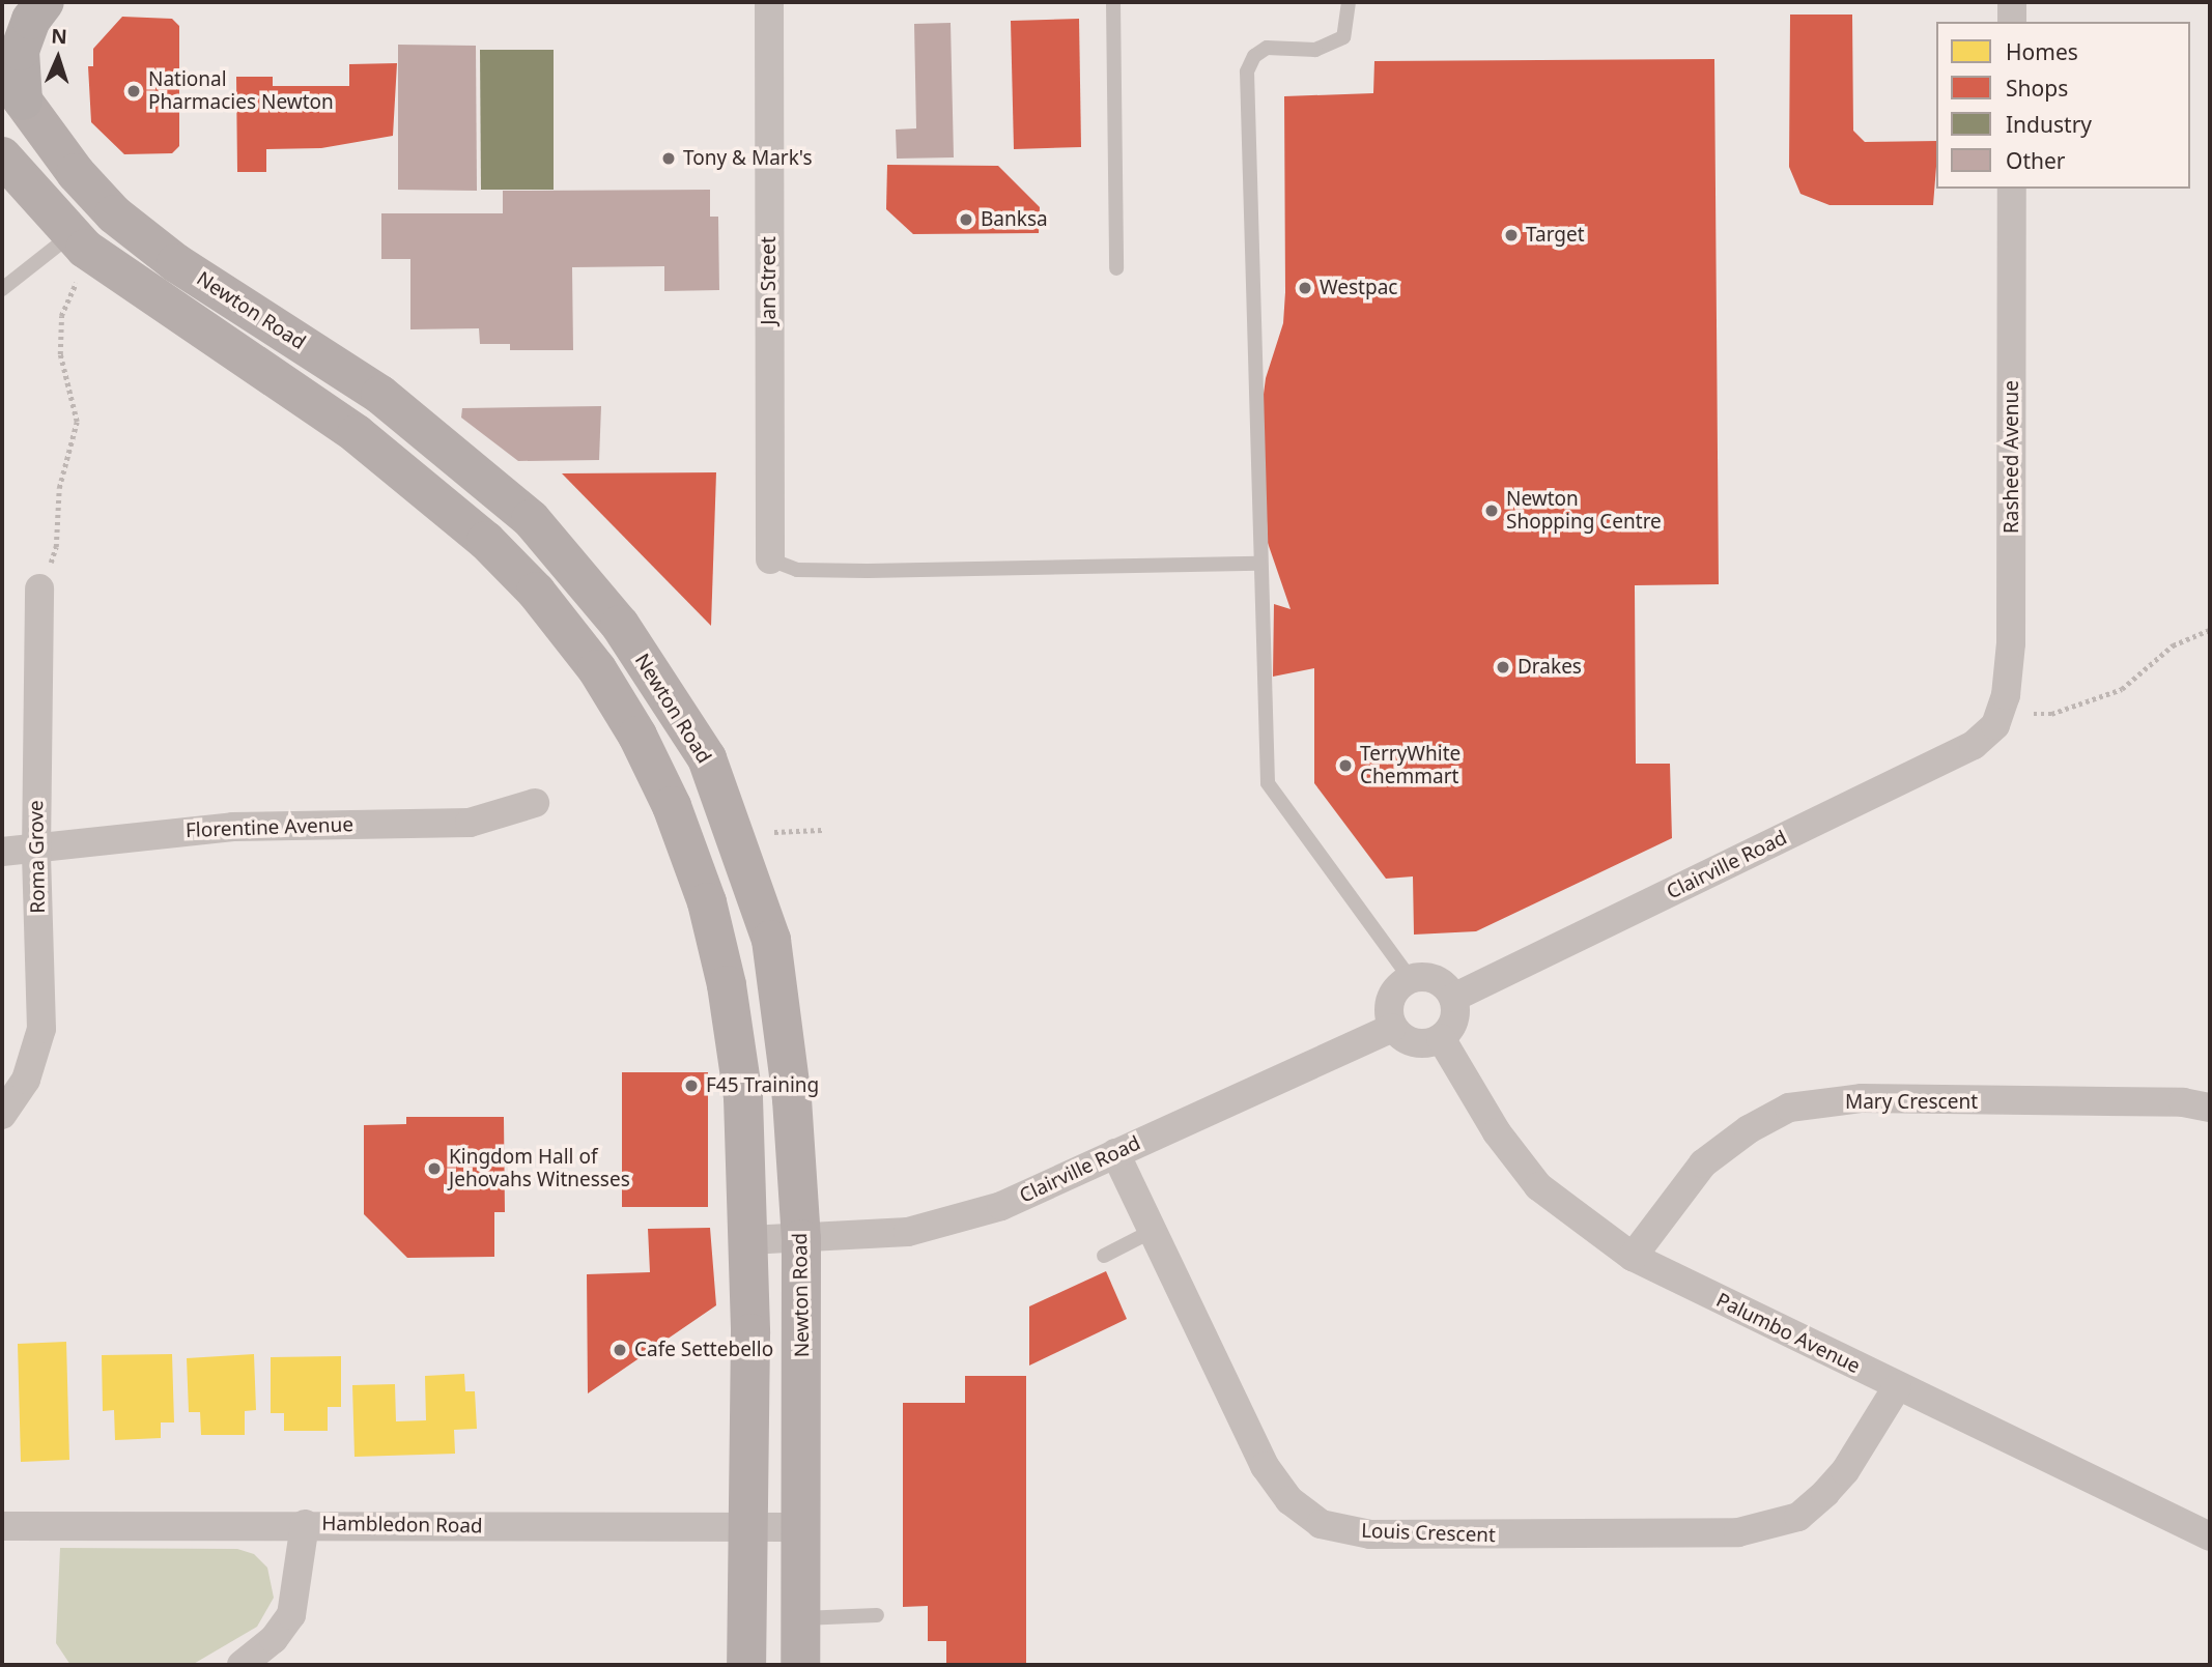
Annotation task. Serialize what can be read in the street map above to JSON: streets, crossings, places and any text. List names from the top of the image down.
{
  "streets": {
    "main road": ["Newton Road"],
    "street": [
      "Jan Street",
      "Rasheed Avenue",
      "Florentine Avenue",
      "Roma Grove",
      "Clairville Road",
      "Mary Crescent",
      "Palumbo Avenue",
      "Hambledon Road",
      "Louis Crescent"
    ]
  },
  "crossings": [
    ["Newton Road", "Clairville Road"],
    ["Newton Road", "Hambledon Road"],
    ["Rasheed Avenue", "Clairville Road"],
    ["Florentine Avenue", "Roma Grove"],
    ["Clairville Road", "Palumbo Avenue"],
    ["Clairville Road", "Louis Crescent"],
    ["Mary Crescent", "Palumbo Avenue"],
    ["Palumbo Avenue", "Louis Crescent"]
  ],
  "places": [
    "National Pharmacies Newton",
    "Tony & Mark's",
    "Banksa",
    "Target",
    "Westpac",
    "Newton Shopping Centre",
    "Drakes",
    "TerryWhite Chemmart",
    "F45 Training",
    "Kingdom Hall of Jehovahs Witnesses",
    "Cafe Settebello"
  ],
  "legend": [
    "Homes",
    "Shops",
    "Industry",
    "Other"
  ],
  "north": "top"
}
